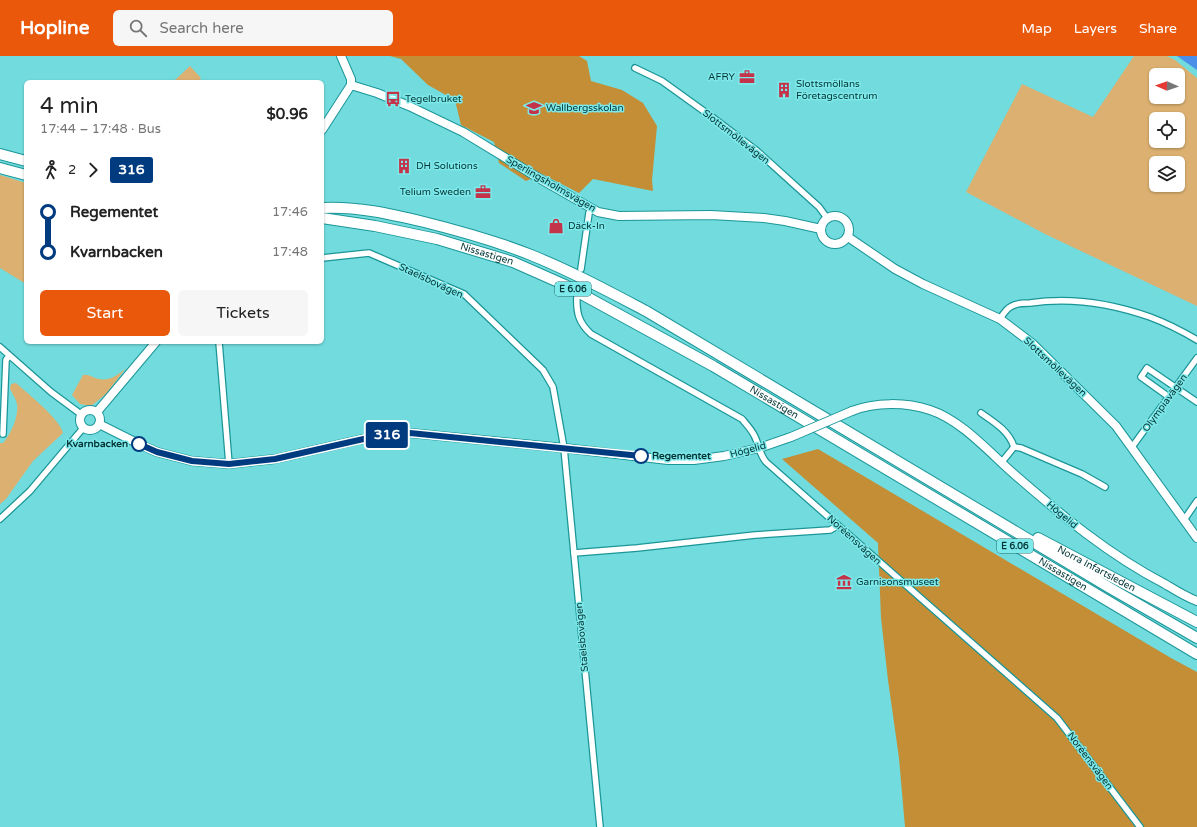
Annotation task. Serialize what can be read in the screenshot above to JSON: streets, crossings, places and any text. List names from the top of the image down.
{
  "streets": {
    "highway": ["Nissastigen", "E 6.06", "Norra Infartsleden"],
    "street": [
      "Slottsmöllevägen",
      "Sperlingsholmsvägen",
      "Staelsbovägen",
      "Olympiavägen",
      "Högelid",
      "Noréensvägen"
    ]
  },
  "crossings": [
    ["Slottsmöllevägen", "Sperlingsholmsvägen"],
    ["Slottsmöllevägen", "Olympiavägen"],
    ["Nissastigen", "E 6.06"],
    ["Nissastigen", "Norra Infartsleden"],
    ["Staelsbovägen", "Högelid"],
    ["E 6.06", "Norra Infartsleden"],
    ["Högelid", "Noréensvägen"]
  ],
  "places": {
    "office": ["AFRY", "Telium Sweden"],
    "building": ["Slottsmöllans Företagscentrum", "DH Solutions"],
    "bus stop": ["Tegelbruket"],
    "school or university": ["Wallbergsskolan"],
    "shop": ["Däck-In"],
    "other": ["Kvarnbacken", "Regementet"],
    "museum": ["Garnisonsmuseet"]
  },
  "lines": ["bus line 316"],
  "north": "left",
  "page": {
    "header": "Hopline",
    "search": "Search here",
    "nav": ["Map", "Layers", "Share"],
    "on_map": "316",
    "heading": ["4 min", "17:44 – 17:48 · Bus", "$0.96"],
    "legs": ["2", "316"],
    "list": [
      {
        "name": "Regementet",
        "value": "17:46"
      },
      {
        "name": "Kvarnbacken",
        "value": "17:48"
      }
    ],
    "buttons": ["Start", "Tickets"]
  }
}
